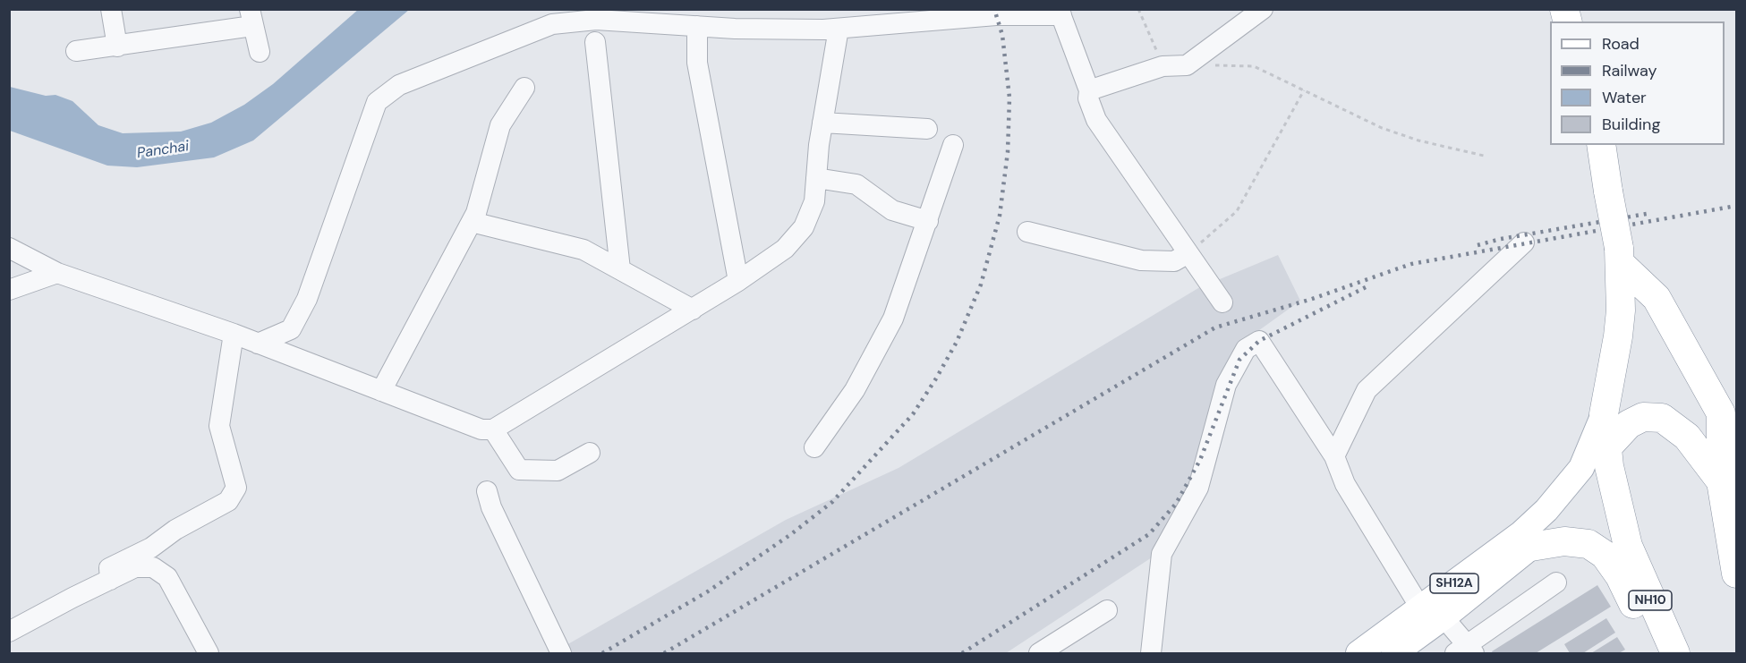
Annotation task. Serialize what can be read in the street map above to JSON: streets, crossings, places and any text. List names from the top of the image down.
{
  "streets": {
    "highway": ["SH12A", "NH10"]
  },
  "crossings": [
    ["SH12A", "NH10"]
  ],
  "water": ["Panchai"],
  "legend": [
    "Road",
    "Railway",
    "Water",
    "Building"
  ]
}
